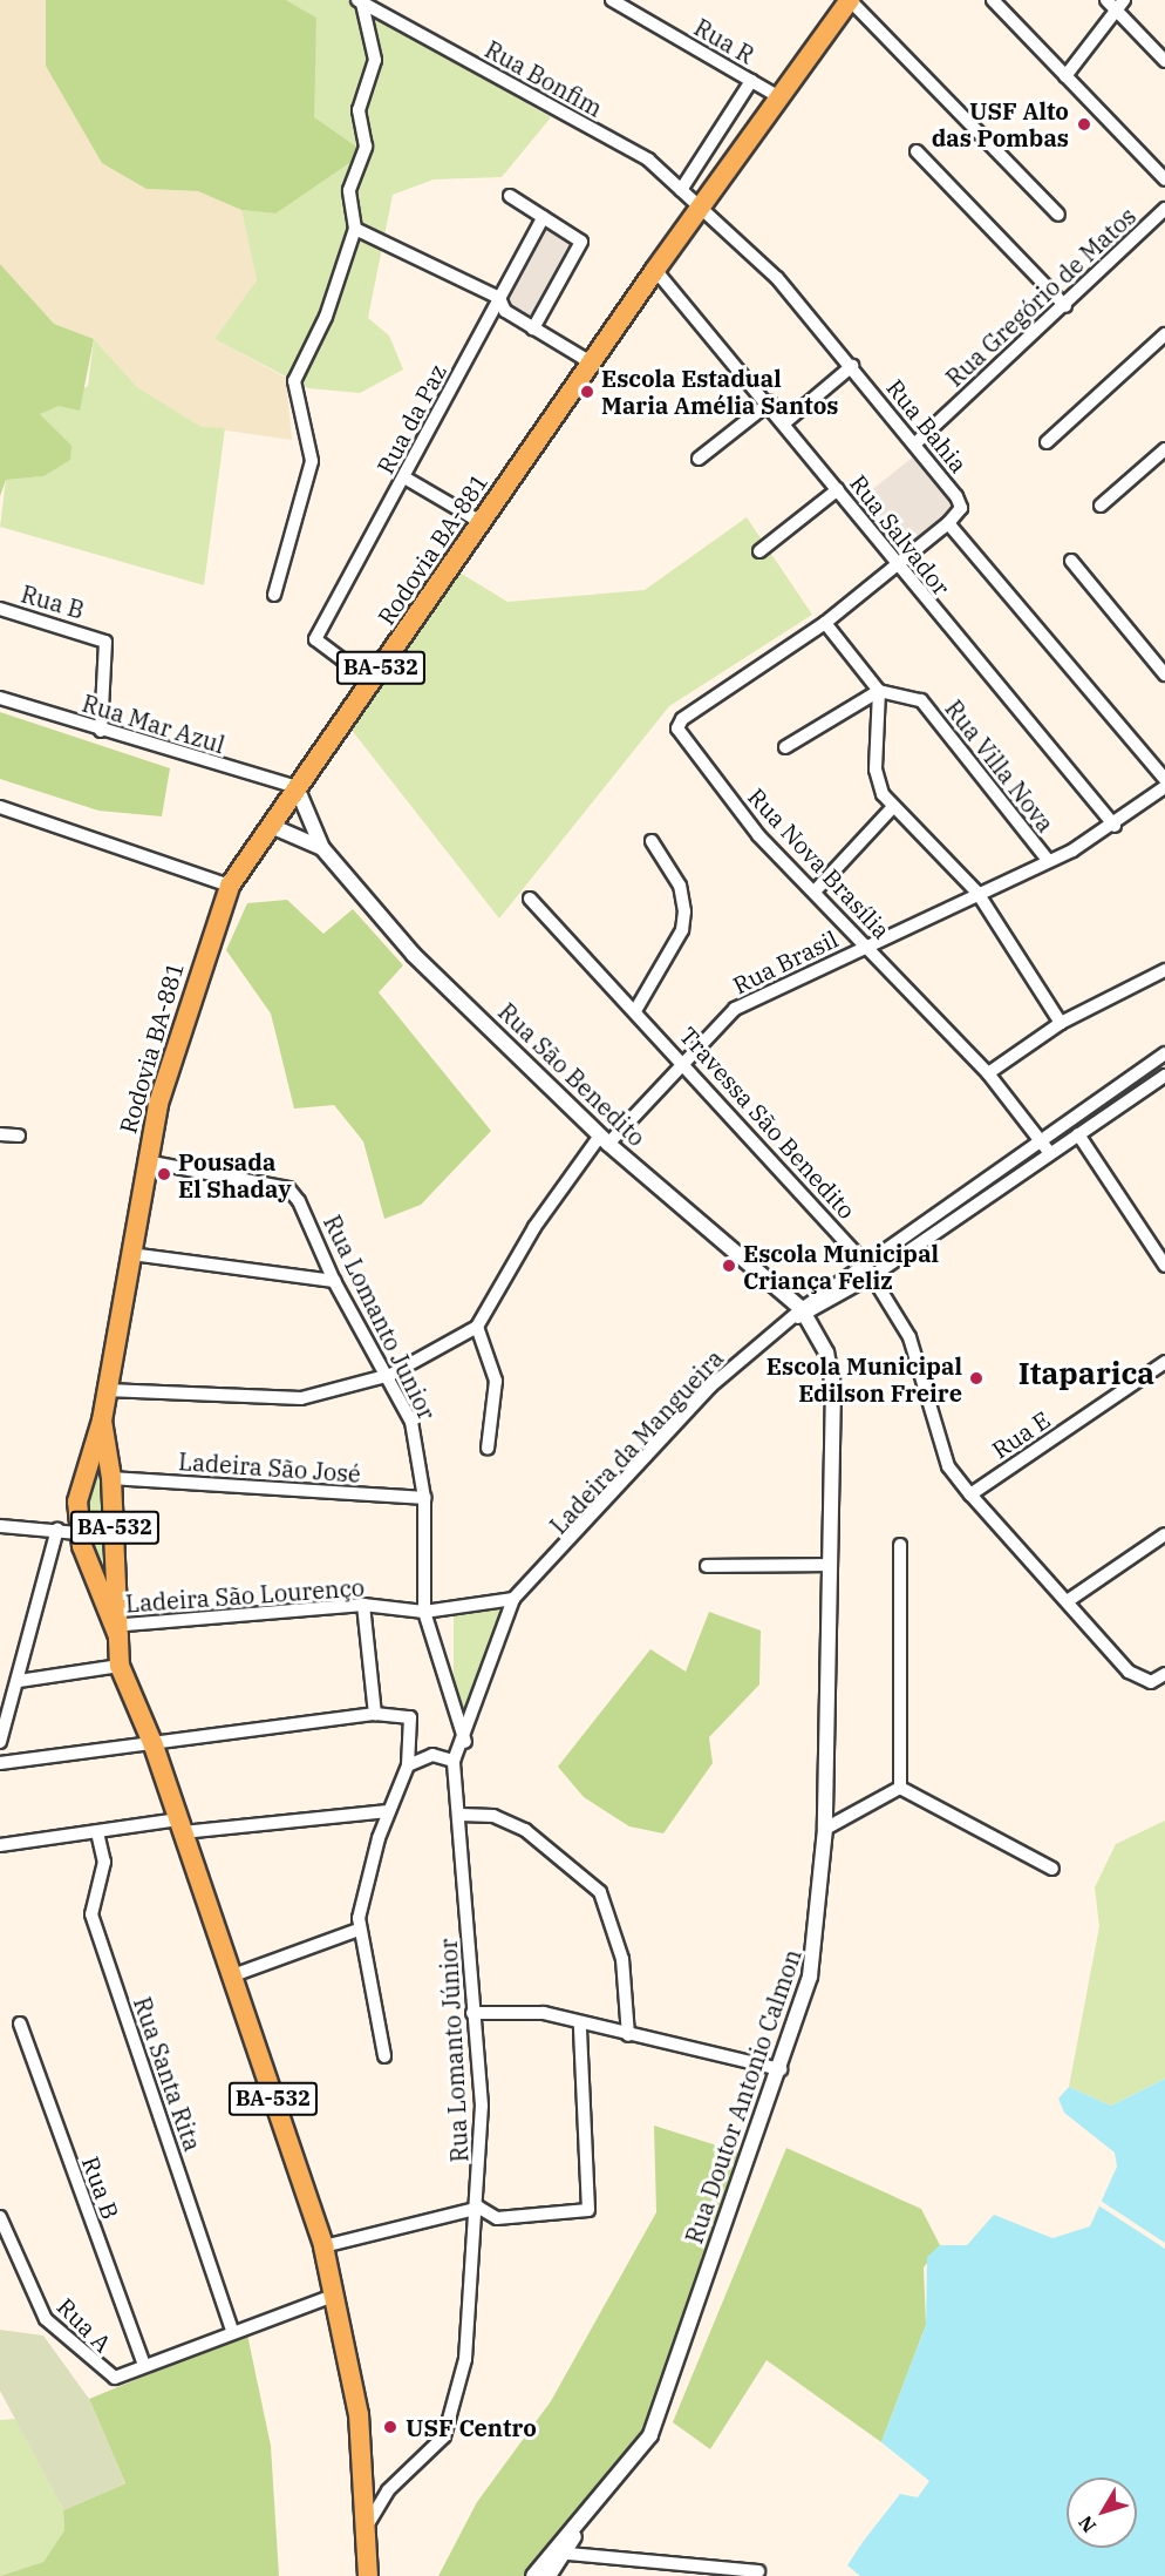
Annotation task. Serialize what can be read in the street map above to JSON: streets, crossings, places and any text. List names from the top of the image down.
{
  "streets": {
    "main road": ["Rodovia BA-881", "BA-532"],
    "street": [
      "Rua R",
      "Rua Bonfim",
      "Rua Gregório de Matos",
      "Rua da Paz",
      "Rua Bahia",
      "Rua Salvador",
      "Rua B",
      "Rua Mar Azul",
      "Rua Villa Nova",
      "Rua Nova Brasília",
      "Rua Brasil",
      "Rua São Benedito",
      "Travessa São Benedito",
      "Rua Lomanto Junior",
      "Rua E",
      "Ladeira da Mangueira",
      "Ladeira São José",
      "Ladeira São Lourenço",
      "Rua Lomanto Júnior",
      "Rua Santa Rita",
      "Rua Doutor Antonio Calmon",
      "Rua A"
    ]
  },
  "crossings": [
    ["Rua R", "Rodovia BA-881"],
    ["Rua Bonfim", "Rua Bahia"],
    ["Rua Bonfim", "Rodovia BA-881"],
    ["Rua Gregório de Matos", "Rua Bahia"],
    ["Rua da Paz", "Rodovia BA-881"],
    ["Rua Bahia", "Rodovia BA-881"],
    ["Rua Bahia", "Rua Nova Brasília"],
    ["Rua Salvador", "Rodovia BA-881"],
    ["Rua Salvador", "Rua Nova Brasília"],
    ["Rua Salvador", "Rua Brasil"],
    ["Rodovia BA-881", "BA-532"],
    ["Rodovia BA-881", "Rua Mar Azul"],
    ["Rodovia BA-881", "Rua São Benedito"],
    ["Rodovia BA-881", "Rua Lomanto Junior"],
    ["Rua B", "Rua Mar Azul"],
    ["Rua B", "Rua A"],
    ["BA-532", "Ladeira São José"],
    ["BA-532", "Ladeira São Lourenço"],
    ["BA-532", "Rua Lomanto Júnior"],
    ["BA-532", "Rua A"],
    ["Rua Mar Azul", "Rua São Benedito"],
    ["Rua Villa Nova", "Rua Brasil"],
    ["Rua Nova Brasília", "Rua Brasil"],
    ["Rua Brasil", "Rua São Benedito"],
    ["Rua Brasil", "Travessa São Benedito"],
    ["Rua São Benedito", "Ladeira da Mangueira"],
    ["Rua São Benedito", "Rua Doutor Antonio Calmon"],
    ["Travessa São Benedito", "Rua E"],
    ["Rua Lomanto Junior", "Ladeira São José"],
    ["Rua Lomanto Junior", "Ladeira São Lourenço"],
    ["Ladeira da Mangueira", "Ladeira São Lourenço"],
    ["Ladeira da Mangueira", "Rua Doutor Antonio Calmon"],
    ["Rua Santa Rita", "Rua A"]
  ],
  "districts": ["Itaparica"],
  "places": [
    "USF Alto das Pombas",
    "Escola Estadual Maria Amélia Santos",
    "Pousada El Shaday",
    "Escola Municipal Criança Feliz",
    "Escola Municipal Edilson Freire",
    "USF Centro"
  ],
  "north": "bottom left"
}
